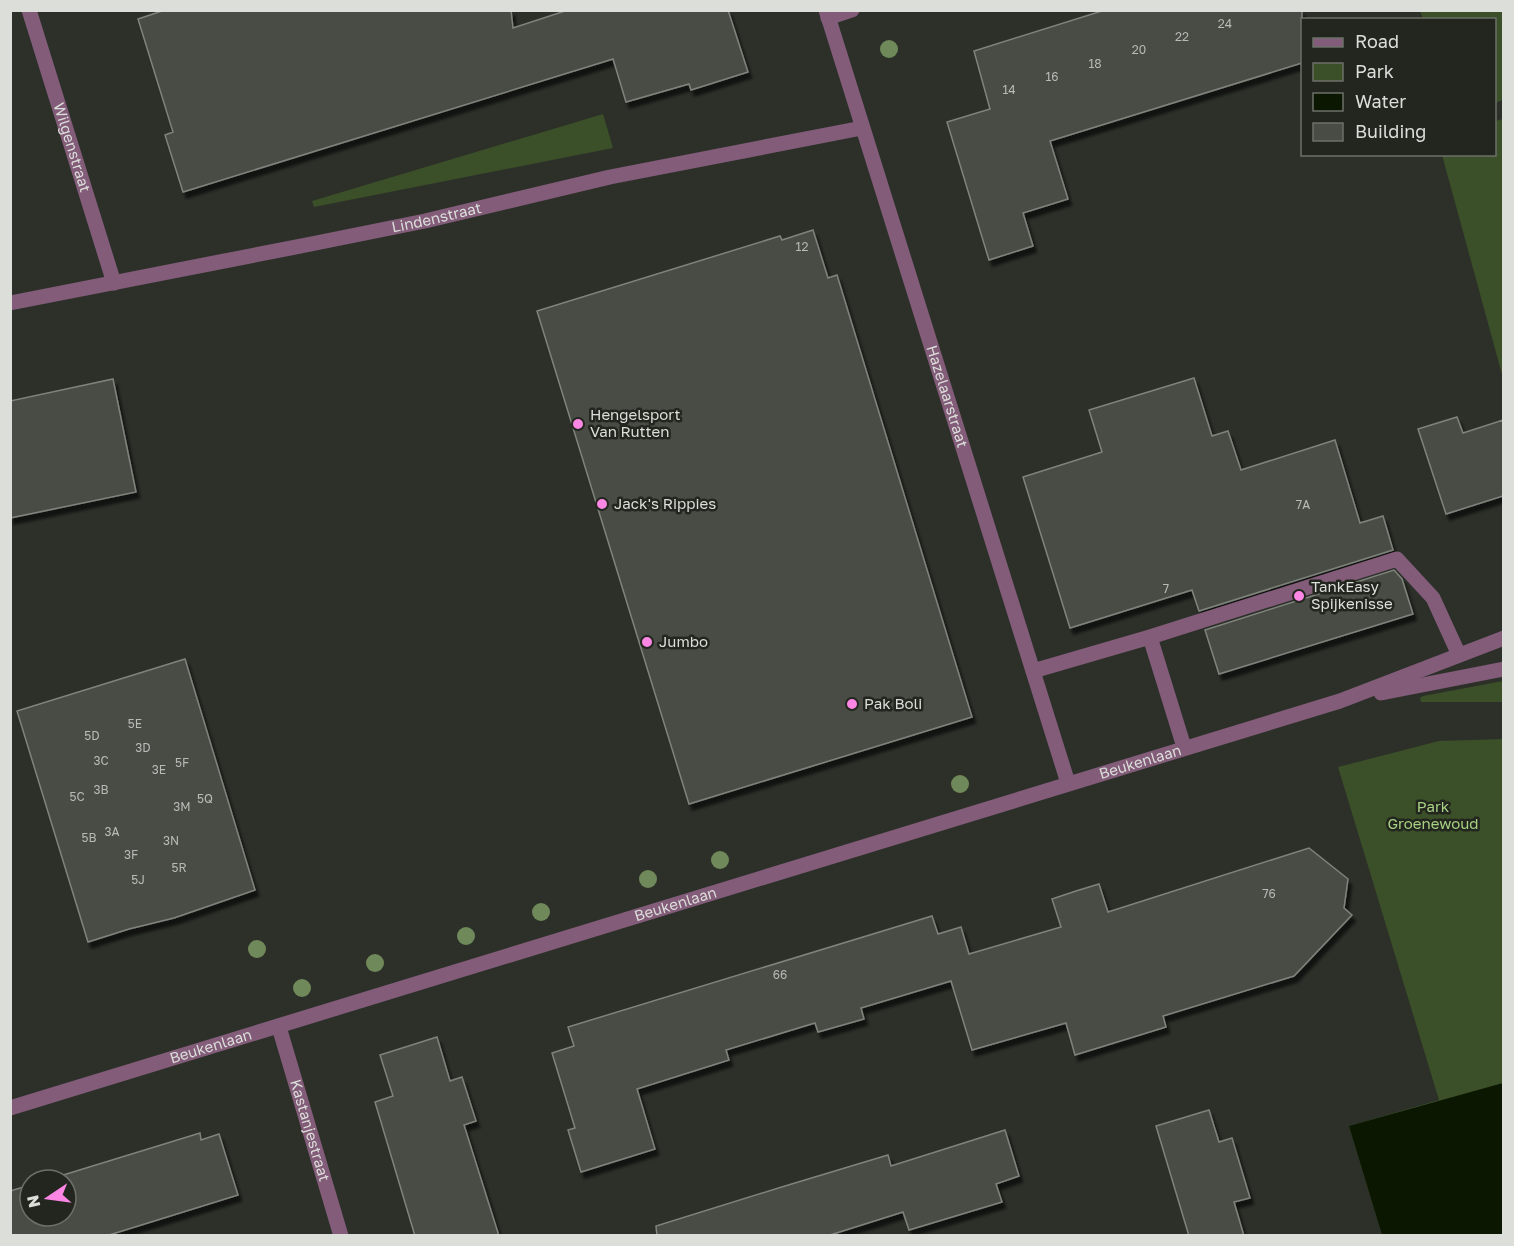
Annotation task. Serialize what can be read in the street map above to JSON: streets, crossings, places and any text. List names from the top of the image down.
{
  "streets": {
    "street": [
      "Wilgenstraat",
      "Lindenstraat",
      "Hazelaarstraat",
      "Beukenlaan",
      "Kastanjestraat"
    ]
  },
  "crossings": [
    ["Wilgenstraat", "Lindenstraat"],
    ["Lindenstraat", "Hazelaarstraat"],
    ["Hazelaarstraat", "Beukenlaan"],
    ["Beukenlaan", "Kastanjestraat"]
  ],
  "parks": ["Park Groenewoud"],
  "places": [
    "Hengelsport Van Rutten",
    "Jack's Rippies",
    "TankEasy Spijkenisse",
    "Jumbo",
    "Pak Boli"
  ],
  "house_numbers": [
    "24",
    "22",
    "20",
    "18",
    "16",
    "14",
    "12",
    "7A",
    "7",
    "5E",
    "5D",
    "3D",
    "3C",
    "5F",
    "3E",
    "3B",
    "5C",
    "5Q",
    "3M",
    "3A",
    "5B",
    "3N",
    "3F",
    "5R",
    "5J",
    "76",
    "66"
  ],
  "legend": [
    "Road",
    "Park",
    "Water",
    "Building"
  ],
  "north": "left"
}
